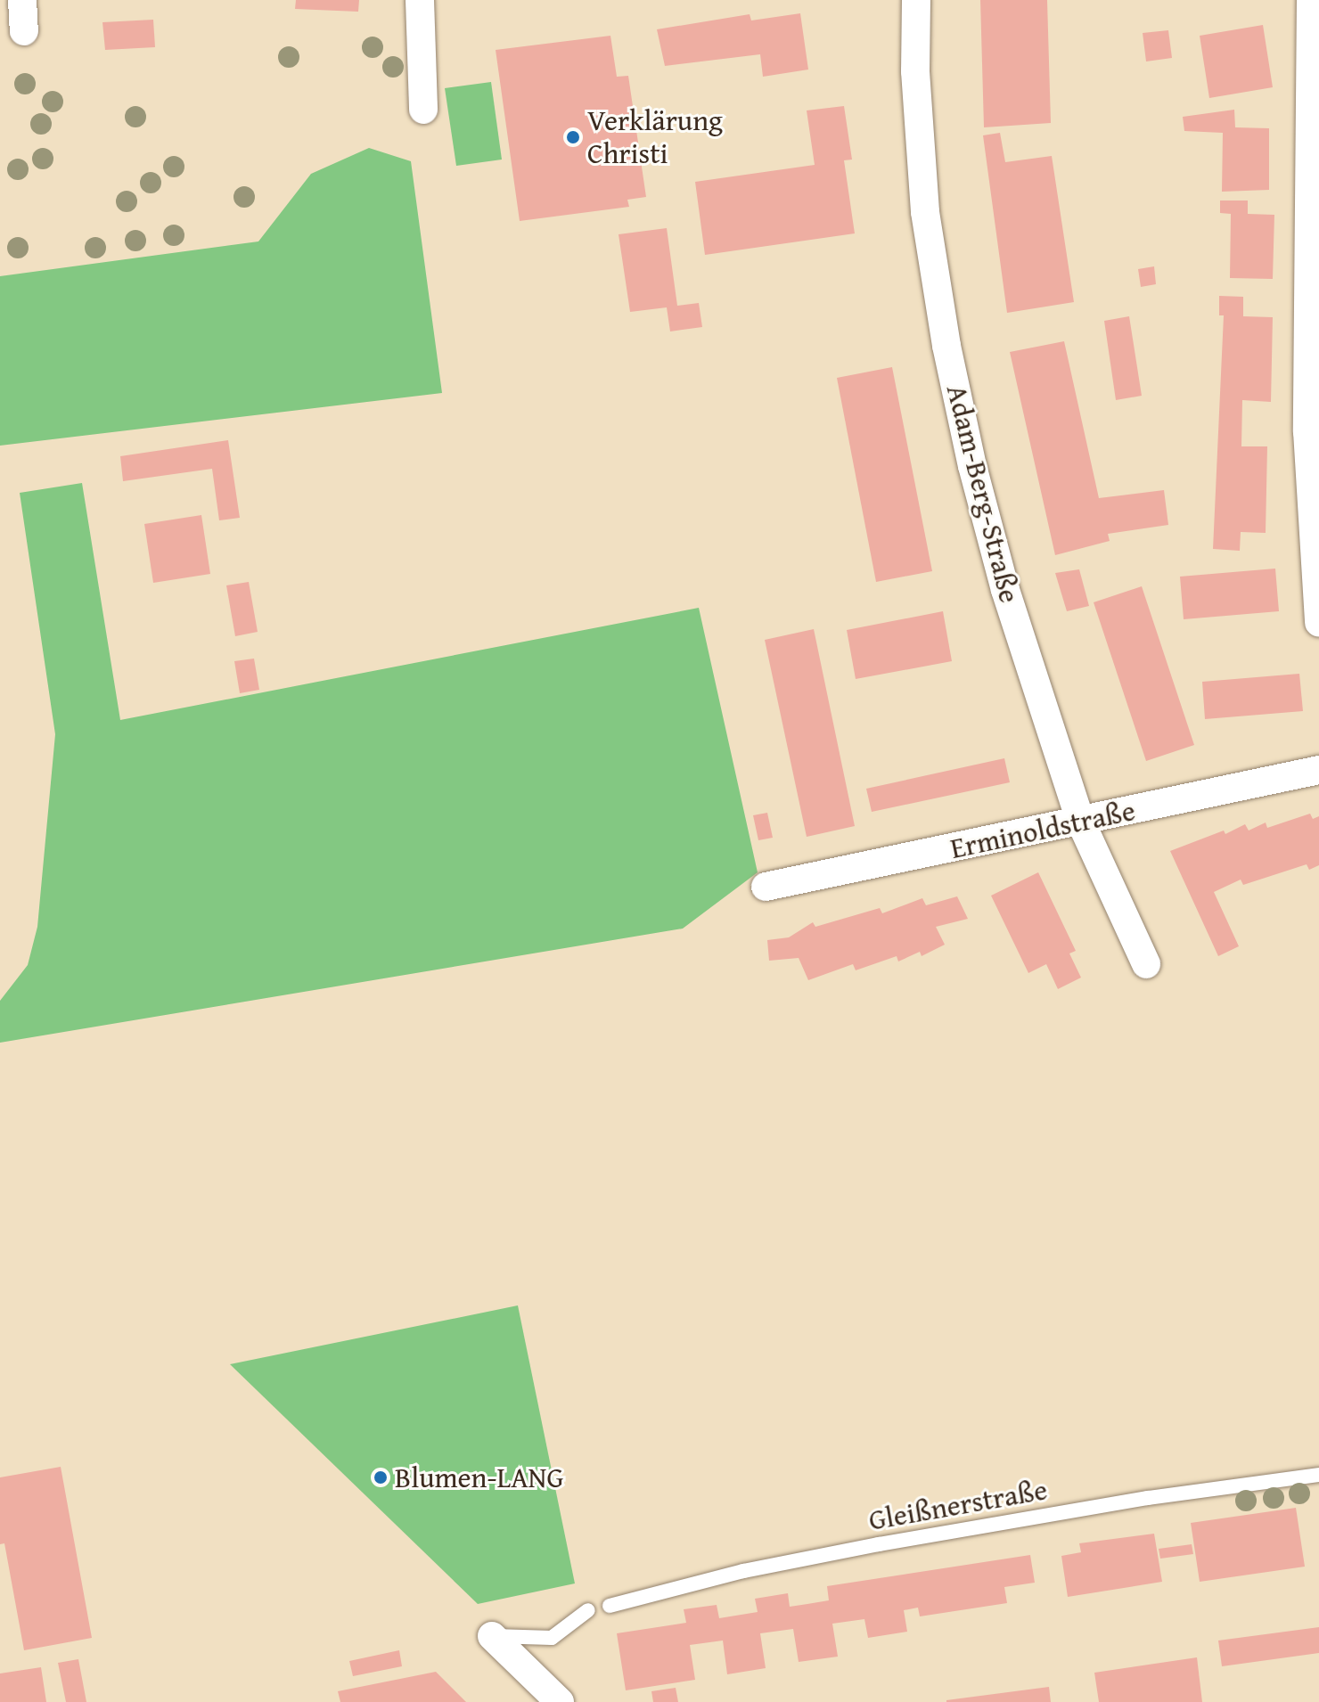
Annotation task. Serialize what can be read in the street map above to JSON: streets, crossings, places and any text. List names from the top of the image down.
{
  "streets": {
    "street": ["Adam-Berg-Straße", "Erminoldstraße"],
    "lane": ["Gleißnerstraße"]
  },
  "crossings": [
    ["Adam-Berg-Straße", "Erminoldstraße"]
  ],
  "places": ["Verklärung Christi", "Blumen-LANG"]
}
